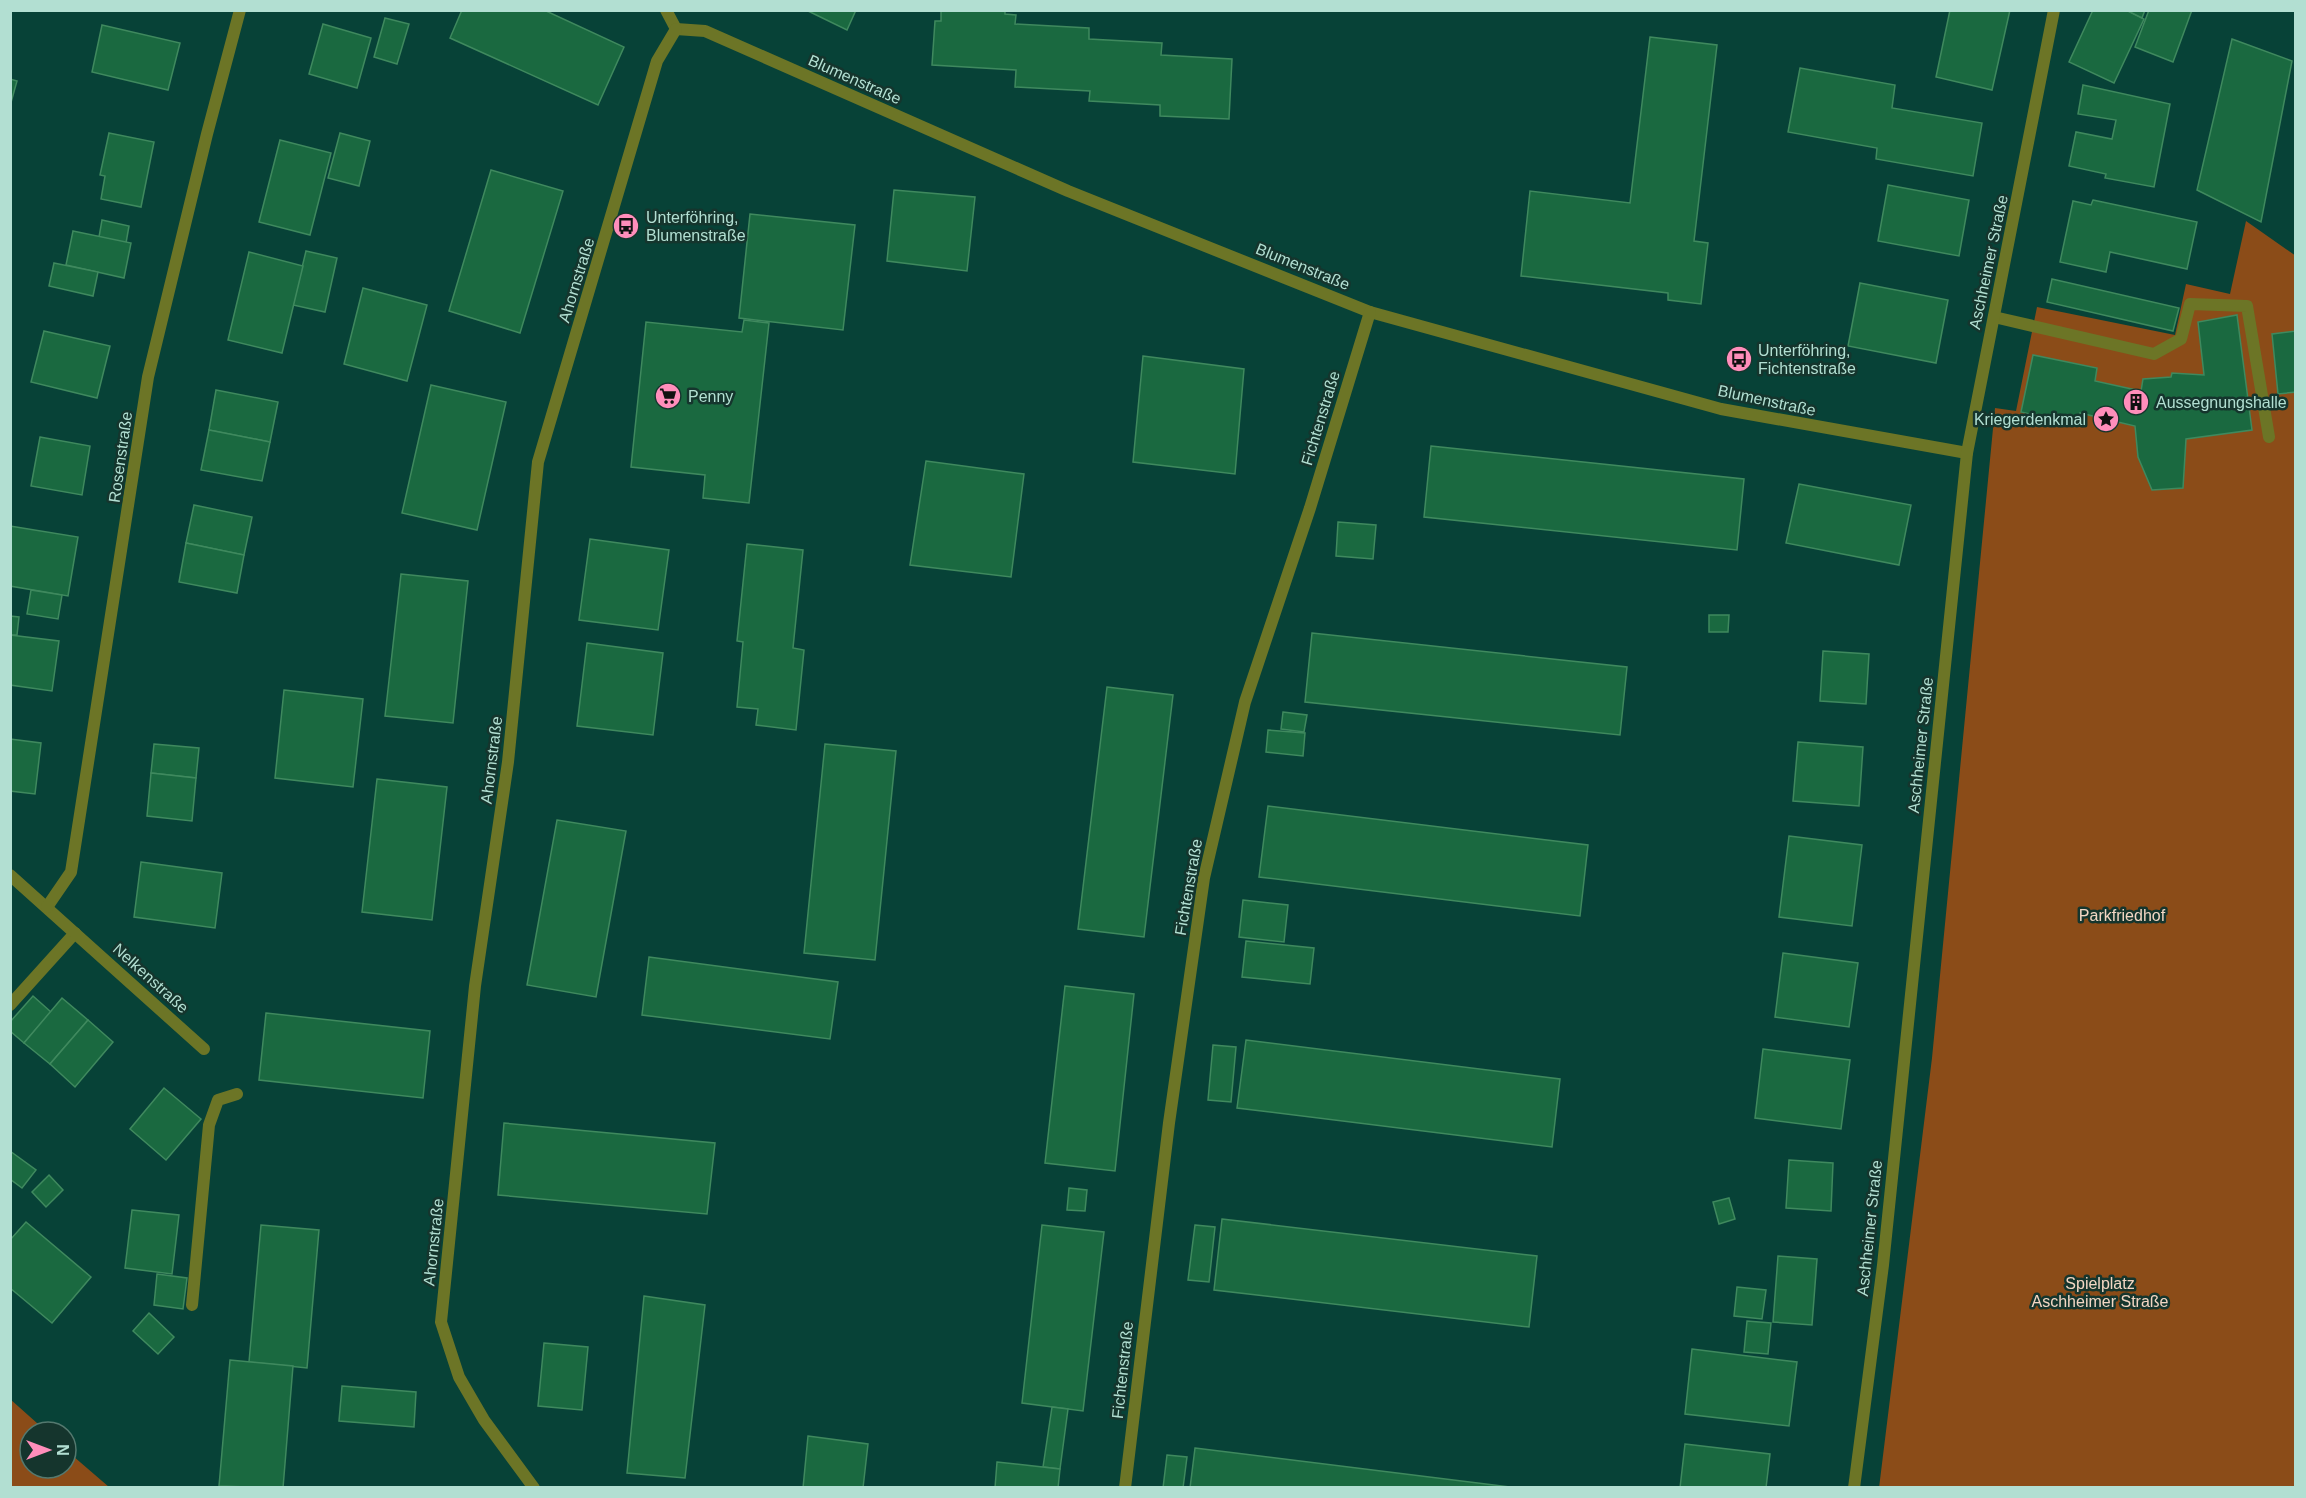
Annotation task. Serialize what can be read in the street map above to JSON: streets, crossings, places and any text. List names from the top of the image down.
{
  "streets": {
    "street": [
      "Blumenstraße",
      "Aschheimer Straße",
      "Ahornstraße",
      "Fichtenstraße",
      "Rosenstraße",
      "Nelkenstraße"
    ]
  },
  "crossings": [
    ["Blumenstraße", "Aschheimer Straße"],
    ["Blumenstraße", "Ahornstraße"],
    ["Blumenstraße", "Fichtenstraße"],
    ["Rosenstraße", "Nelkenstraße"]
  ],
  "parks": ["Parkfriedhof", "Spielplatz Aschheimer Straße"],
  "places": {
    "bus stop": ["Unterföhring, Blumenstraße", "Unterföhring, Fichtenstraße"],
    "supermarket": ["Penny"],
    "building": ["Aussegnungshalle"],
    "place": ["Kriegerdenkmal"]
  },
  "north": "right"
}
